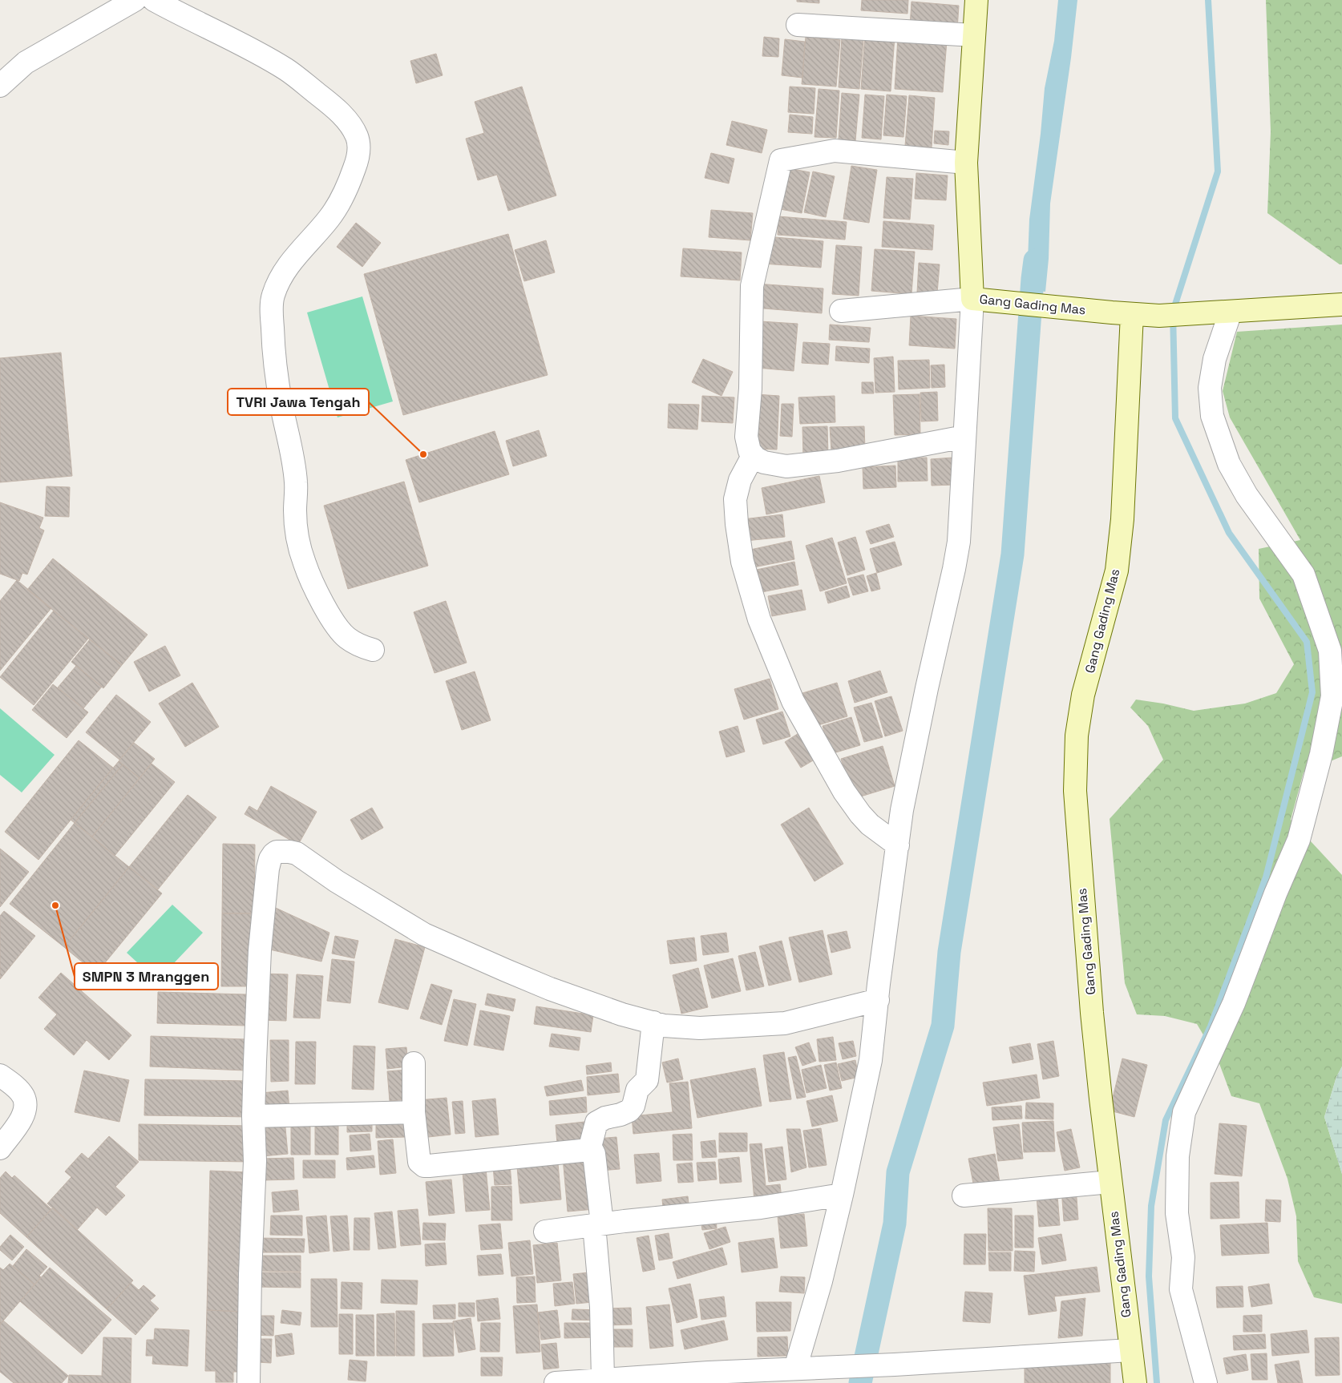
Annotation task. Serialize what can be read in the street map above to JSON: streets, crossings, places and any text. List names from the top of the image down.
{
  "streets": {
    "main road": ["Gang Gading Mas"]
  },
  "places": ["TVRI Jawa Tengah", "SMPN 3 Mranggen"]
}
